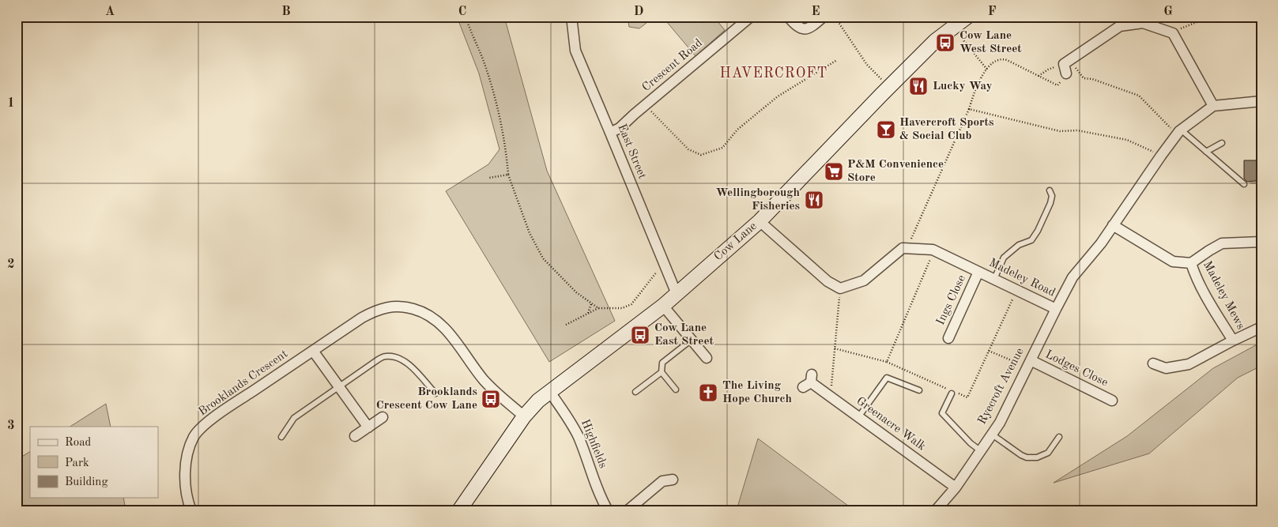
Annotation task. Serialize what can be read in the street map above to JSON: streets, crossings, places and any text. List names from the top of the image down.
{
  "streets": {
    "main road": ["Cow Lane"],
    "street": [
      "Crescent Road",
      "East Street",
      "Madeley Road",
      "Madeley Mews",
      "Ings Close",
      "Lodges Close",
      "Brooklands Crescent",
      "Ryecroft Avenue",
      "Greenacre Walk",
      "Highfields"
    ]
  },
  "crossings": [
    ["Crescent Road", "East Street"],
    ["East Street", "Cow Lane"],
    ["Cow Lane", "Brooklands Crescent"],
    ["Cow Lane", "Highfields"],
    ["Madeley Road", "Ings Close"],
    ["Madeley Road", "Ryecroft Avenue"],
    ["Lodges Close", "Ryecroft Avenue"],
    ["Ryecroft Avenue", "Greenacre Walk"]
  ],
  "districts": ["HAVERCROFT"],
  "places": {
    "bus stop": ["Cow Lane West Street", "Cow Lane East Street", "Brooklands Crescent Cow Lane"],
    "restaurant": ["Lucky Way", "Wellingborough Fisheries"],
    "bar": ["Havercroft Sports & Social Club"],
    "supermarket": ["P&M Convenience Store"],
    "church": ["The Living Hope Church"]
  },
  "legend": ["Road", "Park", "Building"],
  "grid": {
    "columns": [
      "A",
      "B",
      "C",
      "D",
      "E",
      "F",
      "G"
    ],
    "rows": ["1", "2", "3"]
  }
}
